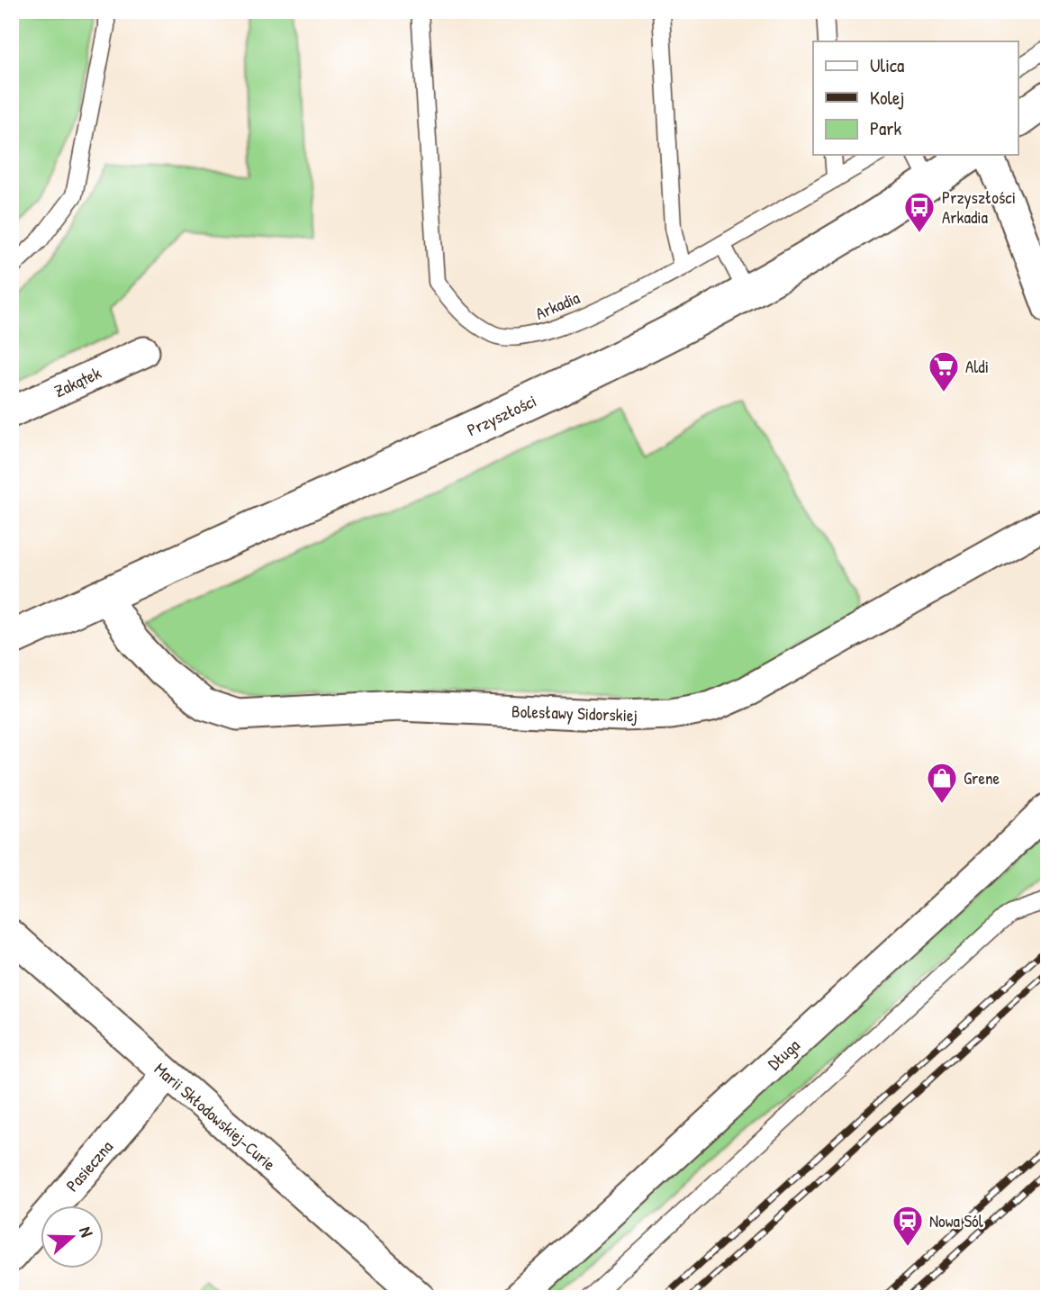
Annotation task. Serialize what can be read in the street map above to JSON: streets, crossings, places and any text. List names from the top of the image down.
{
  "streets": {
    "street": [
      "Zakątek",
      "Przyszłości",
      "Bolesławy Sidorskiej",
      "Długa",
      "Marii Skłodowskiej-Curie",
      "Pasieczna"
    ],
    "lane": ["Arkadia"]
  },
  "crossings": [
    ["Przyszłości", "Bolesławy Sidorskiej"],
    ["Marii Skłodowskiej-Curie", "Pasieczna"]
  ],
  "places": {
    "bus stop": ["Przyszłości Arkadia"],
    "supermarket": ["Aldi"],
    "shop": ["Grene"],
    "station": ["Nowa Sól"]
  },
  "legend": ["Ulica", "Kolej", "Park"],
  "north": "right"
}
